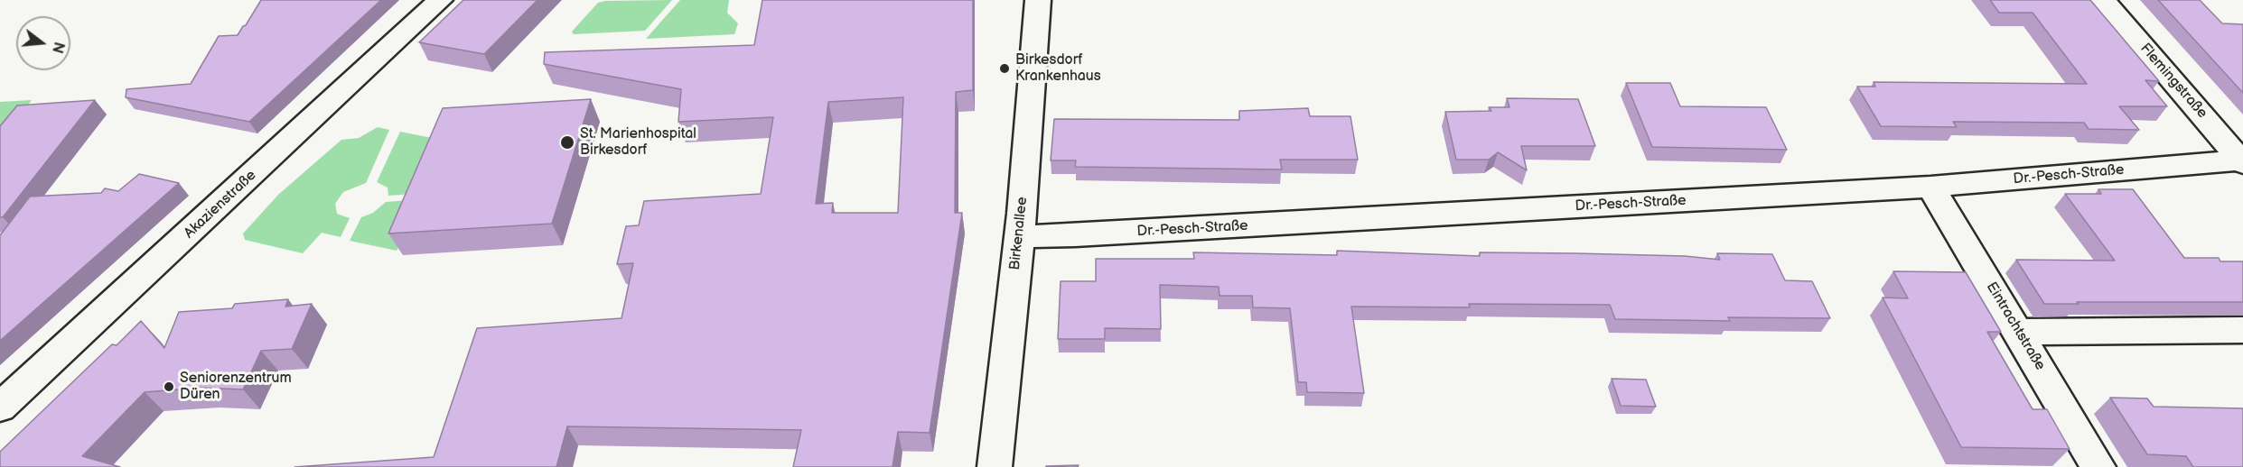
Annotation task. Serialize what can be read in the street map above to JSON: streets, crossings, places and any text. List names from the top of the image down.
{
  "streets": {
    "street": [
      "Flemingstraße",
      "Dr.-Pesch-Straße",
      "Akazienstraße",
      "Birkenallee",
      "Eintrachtstraße"
    ]
  },
  "crossings": [
    ["Flemingstraße", "Dr.-Pesch-Straße"],
    ["Dr.-Pesch-Straße", "Birkenallee"],
    ["Dr.-Pesch-Straße", "Eintrachtstraße"]
  ],
  "places": ["Birkesdorf Krankenhaus", "St. Marienhospital Birkesdorf", "Seniorenzentrum Düren"],
  "north": "right"
}
